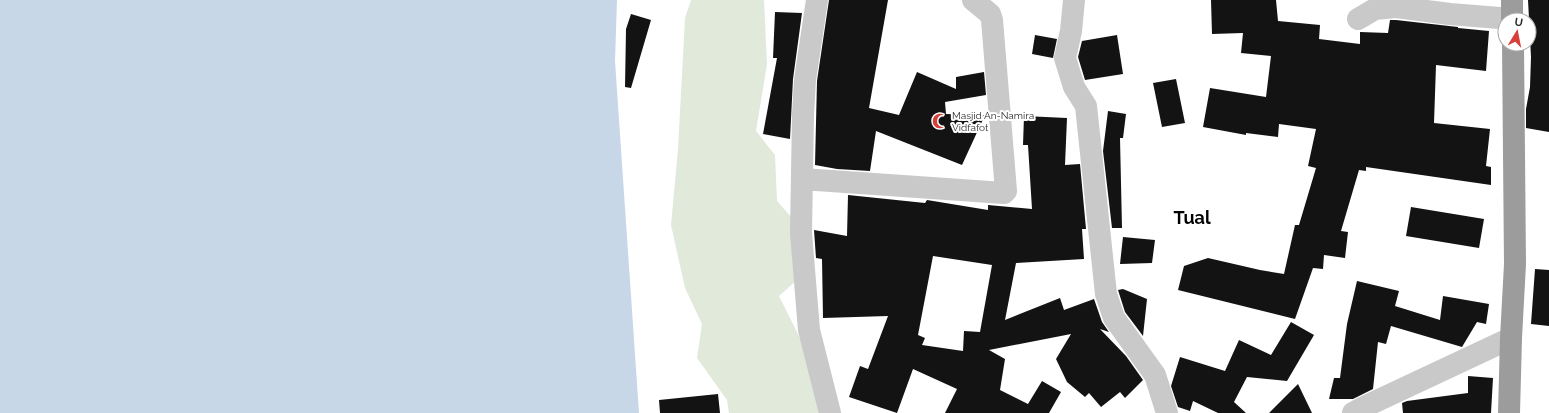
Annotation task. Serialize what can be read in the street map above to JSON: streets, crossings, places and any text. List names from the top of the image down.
{
  "districts": ["Tual"],
  "places": {
    "mosque": ["Masjid An-Namira Vidfafot"]
  },
  "north": "top"
}
